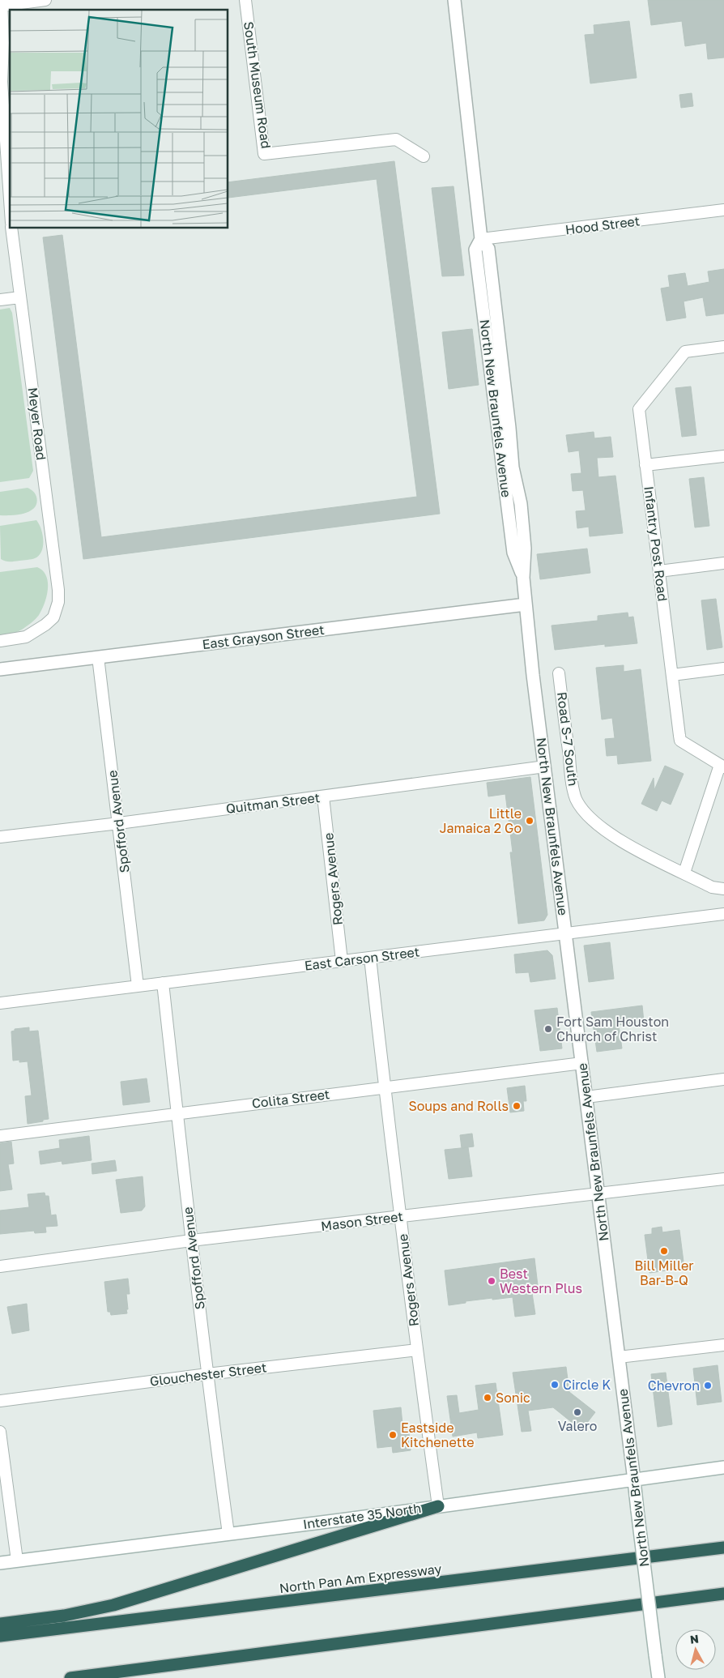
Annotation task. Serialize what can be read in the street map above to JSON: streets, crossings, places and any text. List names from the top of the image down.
{
  "streets": {
    "highway": ["North Pan Am Expressway"],
    "street": [
      "South Museum Road",
      "Hood Street",
      "North New Braunfels Avenue",
      "Meyer Road",
      "Infantry Post Road",
      "East Grayson Street",
      "Road S-7 South",
      "Quitman Street",
      "Spofford Avenue",
      "Rogers Avenue",
      "East Carson Street",
      "Colita Street",
      "Mason Street",
      "Glouchester Street",
      "Interstate 35 North"
    ]
  },
  "crossings": [
    ["Hood Street", "North New Braunfels Avenue"],
    ["North New Braunfels Avenue", "East Grayson Street"],
    ["North New Braunfels Avenue", "Quitman Street"],
    ["North New Braunfels Avenue", "East Carson Street"],
    ["North New Braunfels Avenue", "Colita Street"],
    ["North New Braunfels Avenue", "Mason Street"],
    ["North New Braunfels Avenue", "Interstate 35 North"],
    ["East Grayson Street", "Spofford Avenue"],
    ["Quitman Street", "Spofford Avenue"],
    ["Quitman Street", "Rogers Avenue"],
    ["Spofford Avenue", "East Carson Street"],
    ["Spofford Avenue", "Colita Street"],
    ["Spofford Avenue", "Mason Street"],
    ["Spofford Avenue", "Glouchester Street"],
    ["Spofford Avenue", "Interstate 35 North"],
    ["Rogers Avenue", "East Carson Street"],
    ["Rogers Avenue", "Colita Street"],
    ["Rogers Avenue", "Mason Street"],
    ["Rogers Avenue", "Glouchester Street"],
    ["Rogers Avenue", "Interstate 35 North"]
  ],
  "places": [
    "Little Jamaica 2 Go",
    "Fort Sam Houston Church of Christ",
    "Soups and Rolls",
    "Bill Miller Bar-B-Q",
    "Best Western Plus",
    "Circle K",
    "Chevron",
    "Sonic",
    "Valero",
    "Eastside Kitchenette"
  ],
  "north": "top"
}
